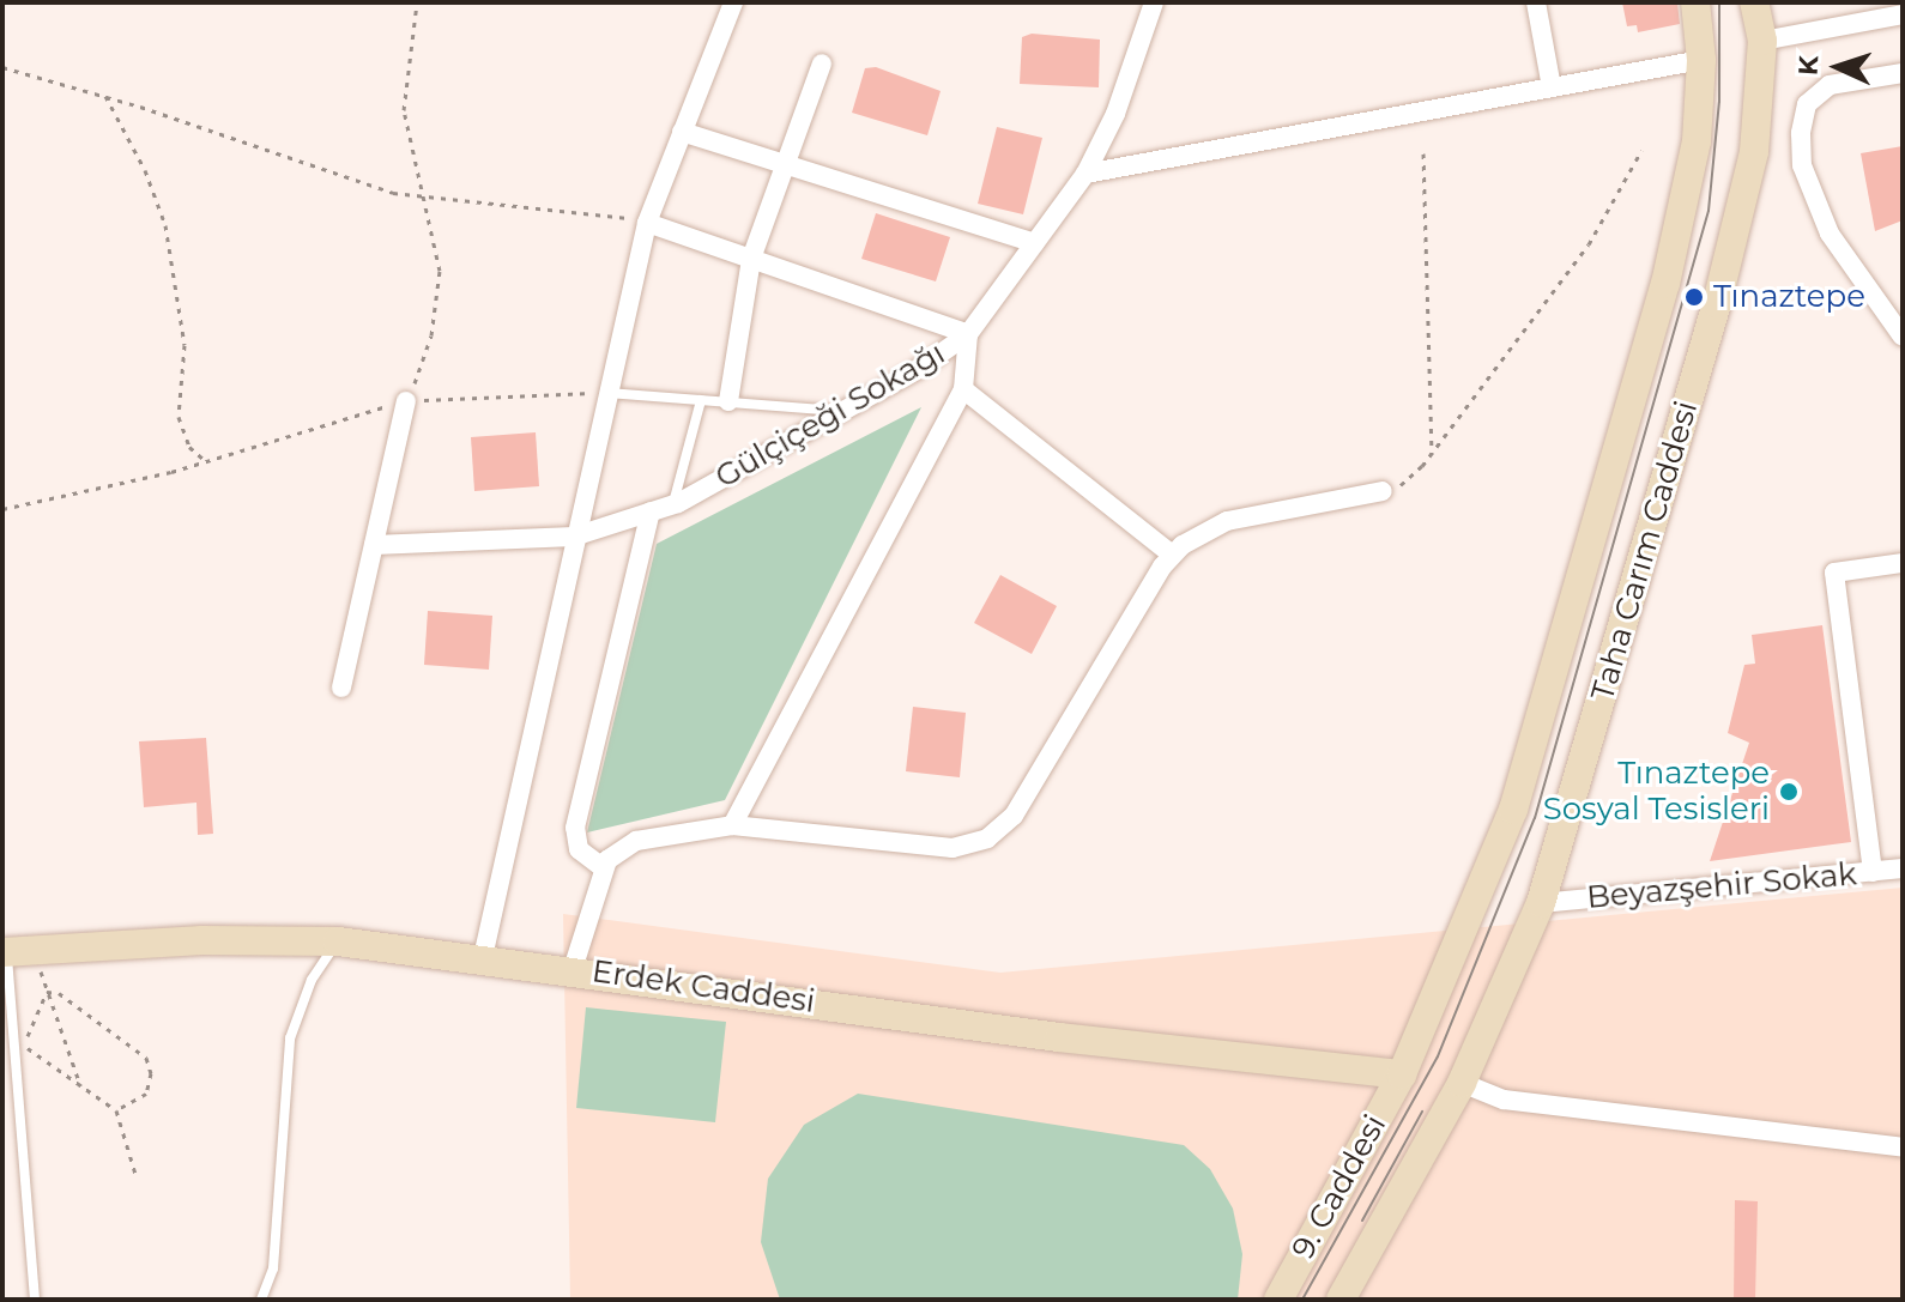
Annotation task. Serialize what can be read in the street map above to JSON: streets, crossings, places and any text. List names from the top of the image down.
{
  "streets": {
    "main road": ["Taha Carım Caddesi", "Erdek Caddesi", "9. Caddesi"],
    "street": ["Gülçiçeği Sokağı", "Beyazşehir Sokak"]
  },
  "crossings": [
    ["Taha Carım Caddesi", "Beyazşehir Sokak"],
    ["Taha Carım Caddesi", "Erdek Caddesi"],
    ["Taha Carım Caddesi", "9. Caddesi"],
    ["Erdek Caddesi", "9. Caddesi"]
  ],
  "places": ["Tınaztepe", "Tınaztepe Sosyal Tesisleri"],
  "north": "left"
}
